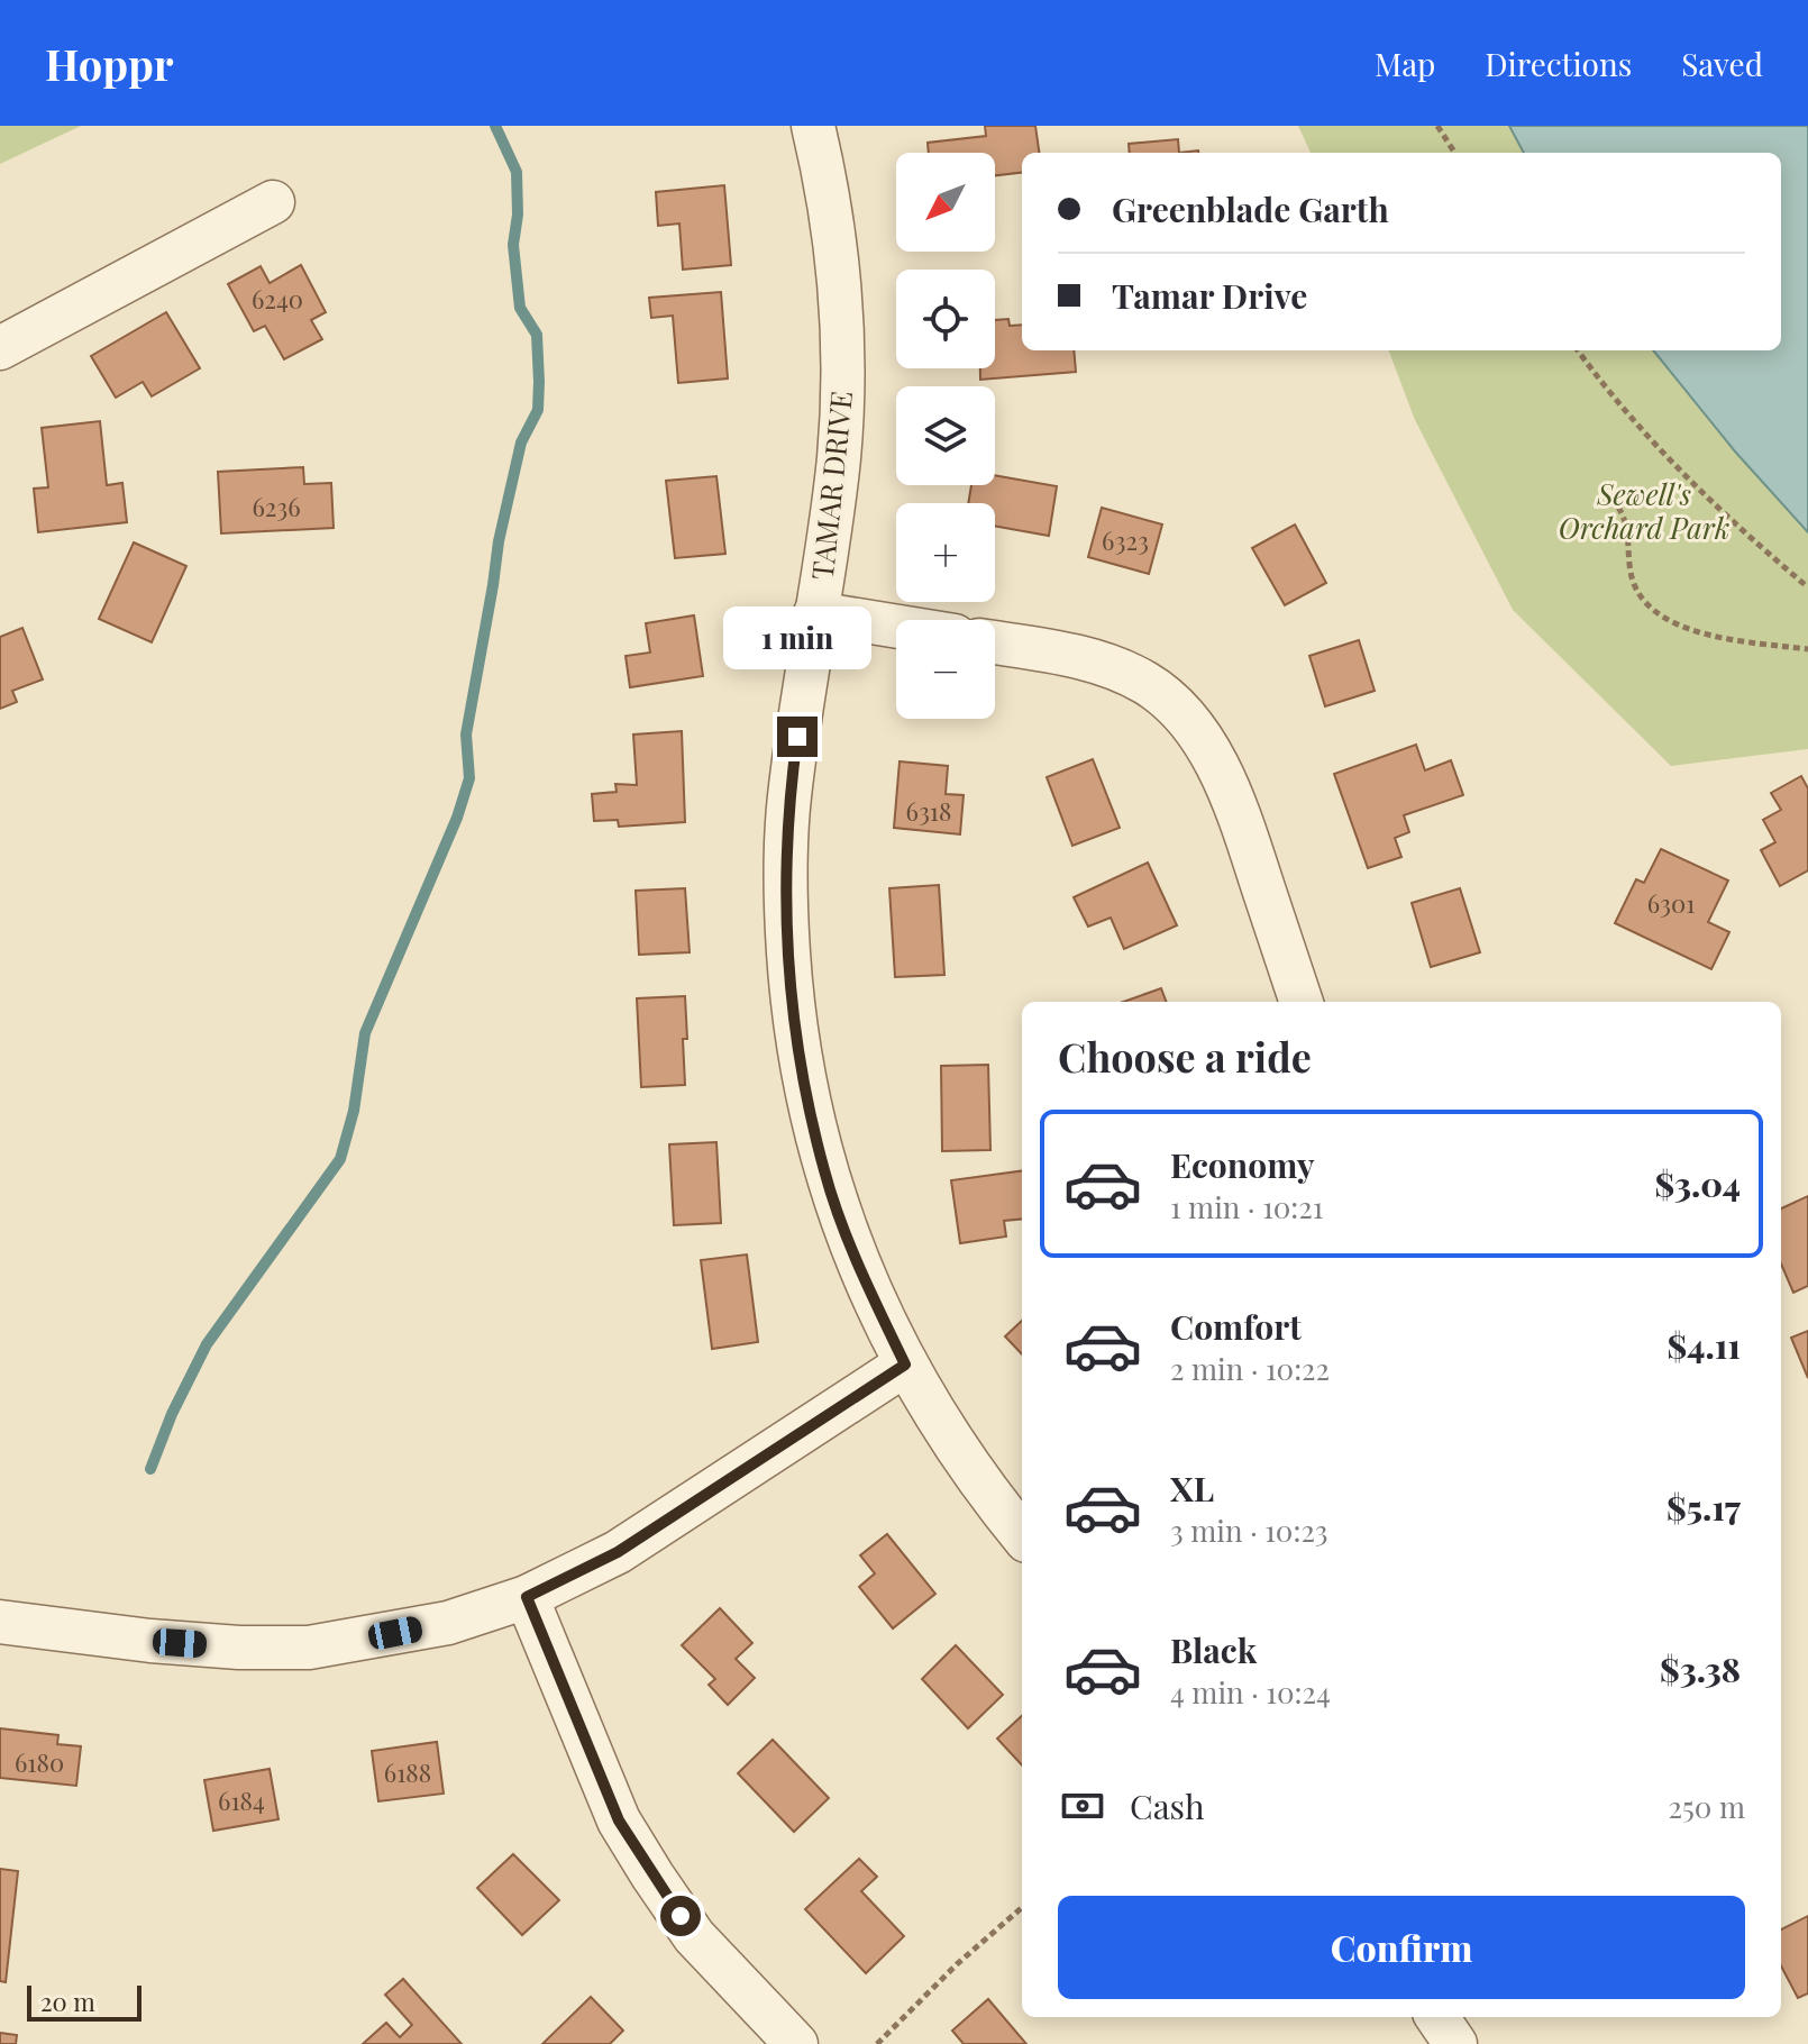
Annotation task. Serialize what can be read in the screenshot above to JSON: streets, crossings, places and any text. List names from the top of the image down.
{
  "streets": {
    "street": ["TAMAR DRIVE"]
  },
  "parks": ["Sewell's Orchard Park"],
  "house_numbers": [
    "6240",
    "6236",
    "6323",
    "6318",
    "6301",
    "6180",
    "6188",
    "6184"
  ],
  "scale_bar": "20 m",
  "north": "bottom left",
  "page": {
    "header": "Hoppr",
    "nav": ["Map", "Directions", "Saved"],
    "map_buttons": ["+", "−"],
    "banner": ["Greenblade Garth", "Tamar Drive"],
    "bubble": "1 min",
    "heading": "Choose a ride",
    "list": [
      {
        "name": "Economy",
        "note": "1 min · 10:21",
        "value": "$3.04"
      },
      {
        "name": "Comfort",
        "note": "2 min · 10:22",
        "value": "$4.11"
      },
      {
        "name": "XL",
        "note": "3 min · 10:23",
        "value": "$5.17"
      },
      {
        "name": "Black",
        "note": "4 min · 10:24",
        "value": "$3.38"
      }
    ],
    "pay": ["Cash", "250 m"],
    "buttons": "Confirm",
    "scale": "20 m"
  }
}
